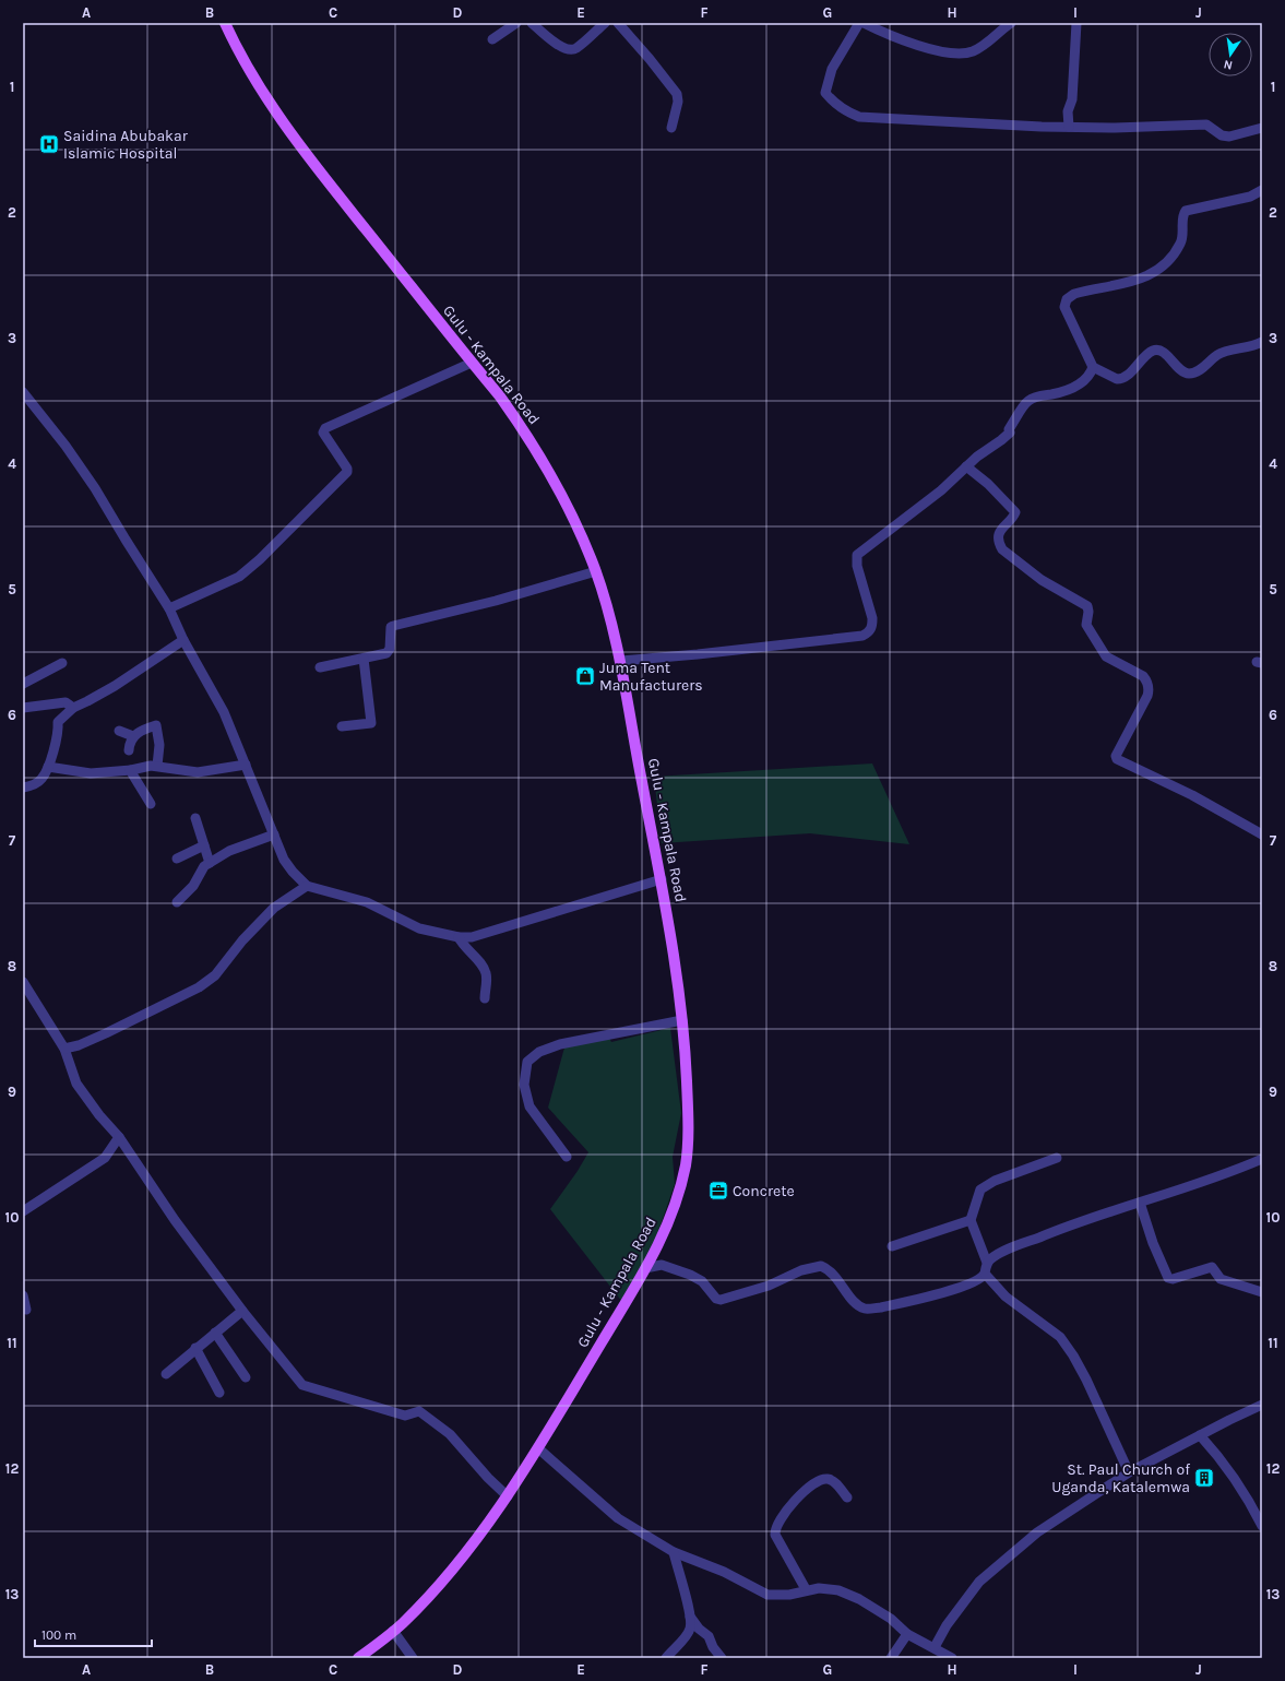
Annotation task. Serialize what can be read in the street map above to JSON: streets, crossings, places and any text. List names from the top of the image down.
{
  "streets": {
    "main road": ["Gulu - Kampala Road"]
  },
  "places": {
    "hospital": ["Saidina Abubakar Islamic Hospital"],
    "shop": ["Juma Tent Manufacturers"],
    "office": ["Concrete"],
    "building": ["St. Paul Church of Uganda, Katalemwa"]
  },
  "scale_bar": "100 m",
  "north": "bottom",
  "grid": {
    "columns": [
      "A",
      "B",
      "C",
      "D",
      "E",
      "F",
      "G",
      "H",
      "I",
      "J"
    ],
    "rows": [
      "1",
      "2",
      "3",
      "4",
      "5",
      "6",
      "7",
      "8",
      "9",
      "10",
      "11",
      "12",
      "13"
    ]
  }
}
